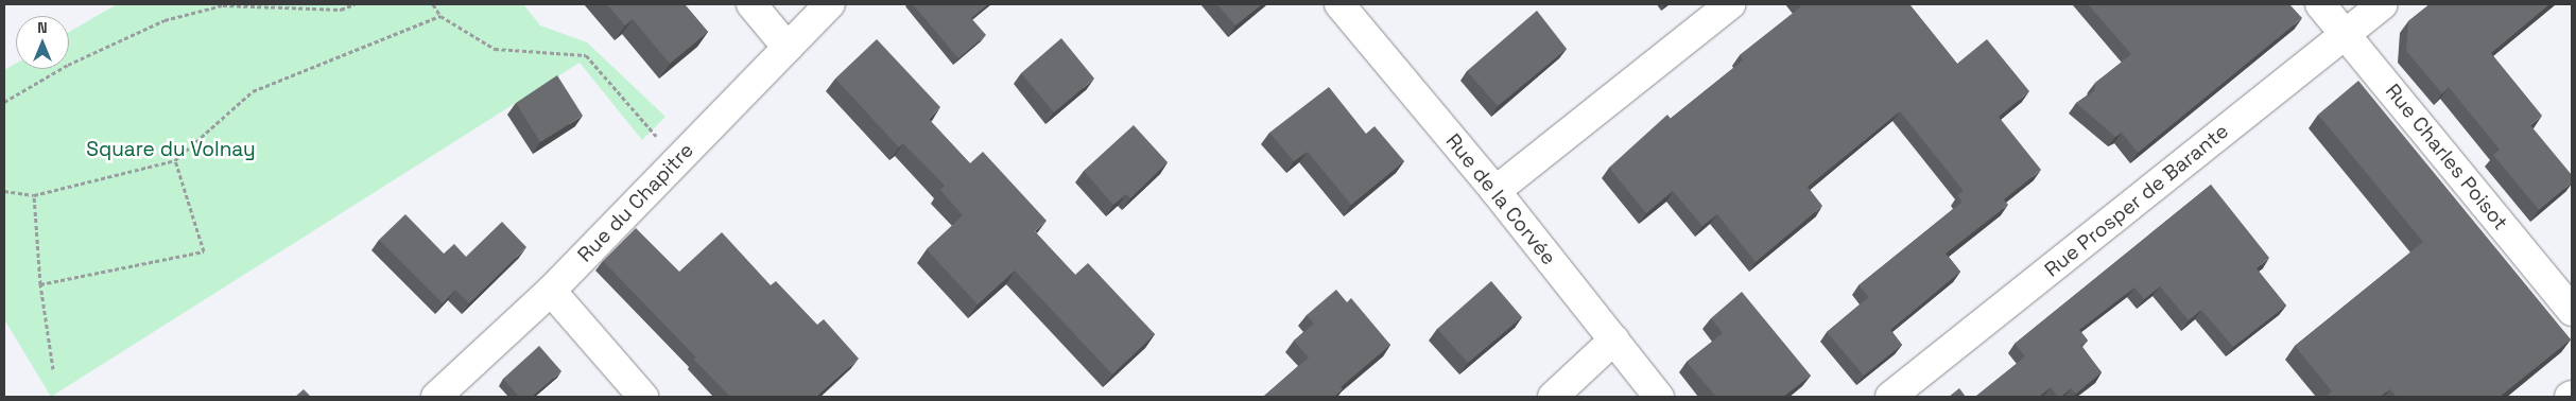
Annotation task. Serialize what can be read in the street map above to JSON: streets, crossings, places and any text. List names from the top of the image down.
{
  "streets": {
    "street": [
      "Rue Charles Poisot",
      "Rue de la Corvée",
      "Rue Prosper de Barante",
      "Rue du Chapitre"
    ]
  },
  "crossings": [
    ["Rue Charles Poisot", "Rue Prosper de Barante"]
  ],
  "parks": ["Square du Volnay"],
  "north": "top"
}
